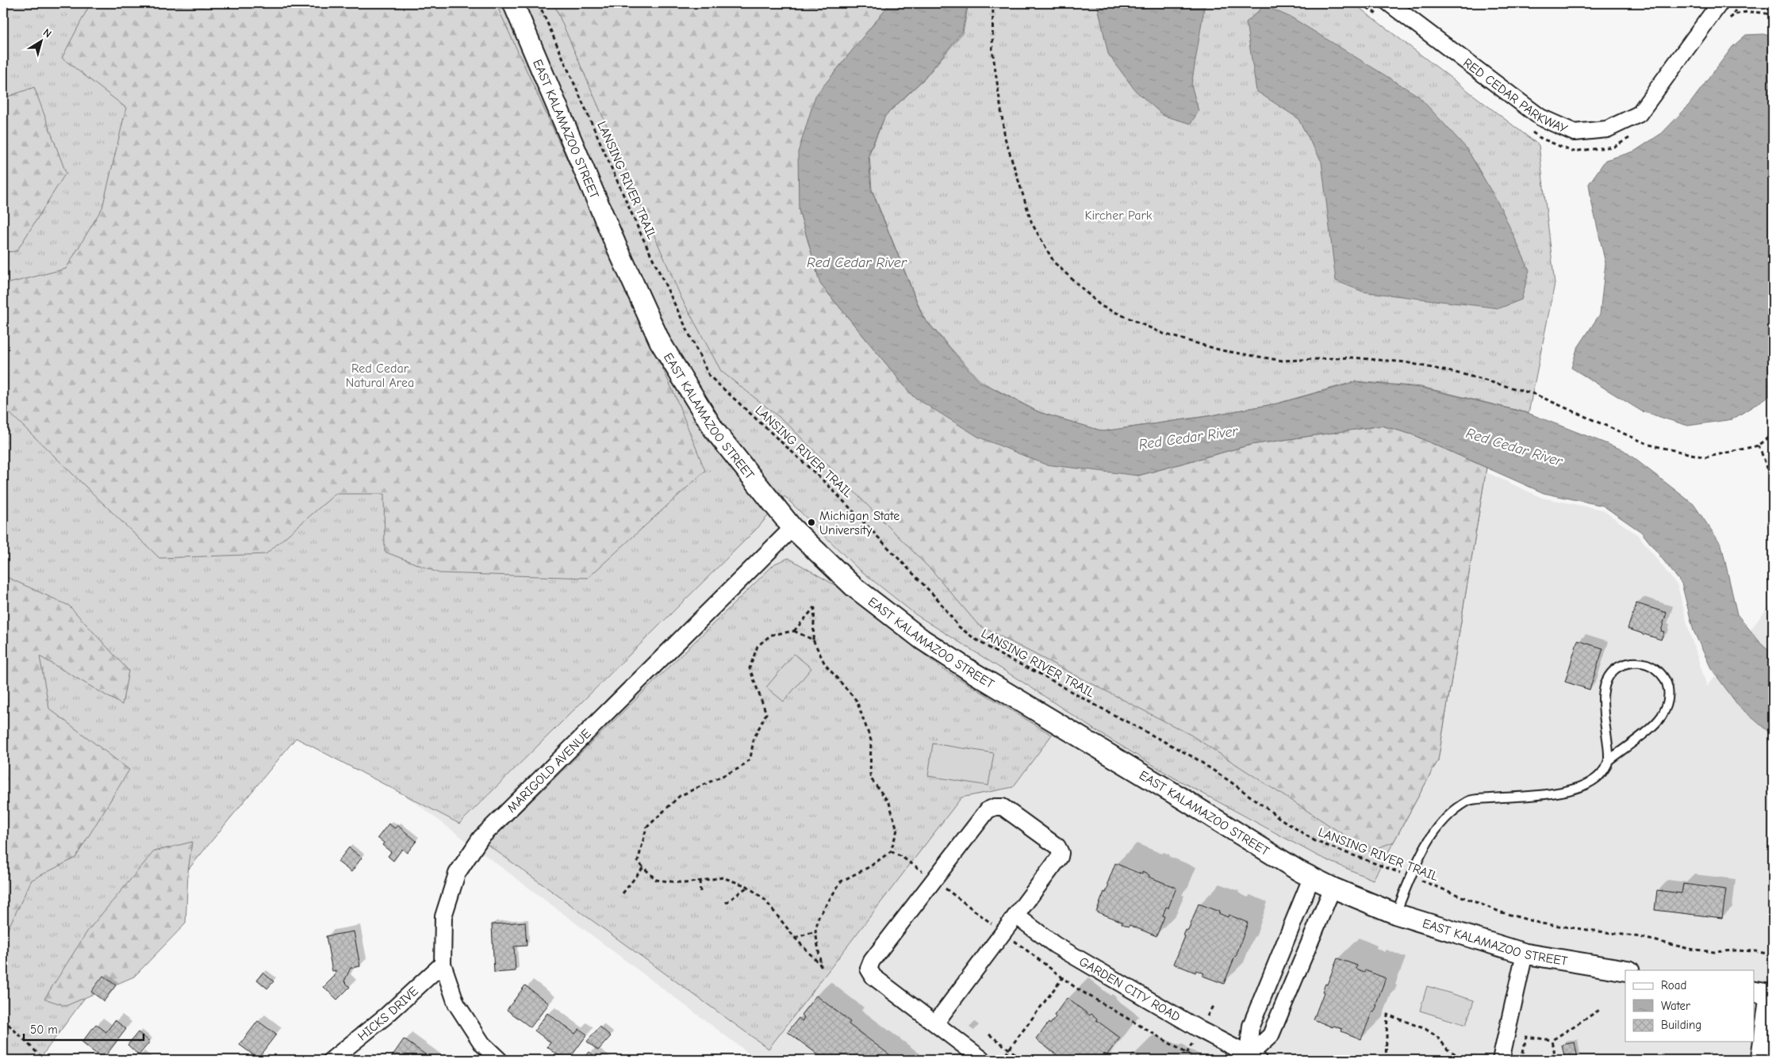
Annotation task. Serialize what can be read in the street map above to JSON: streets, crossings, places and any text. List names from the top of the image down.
{
  "streets": {
    "street": [
      "RED CEDAR PARKWAY",
      "EAST KALAMAZOO STREET",
      "MARIGOLD AVENUE",
      "GARDEN CITY ROAD",
      "HICKS DRIVE"
    ],
    "path": ["LANSING RIVER TRAIL"]
  },
  "crossings": [
    ["EAST KALAMAZOO STREET", "MARIGOLD AVENUE"],
    ["MARIGOLD AVENUE", "HICKS DRIVE"]
  ],
  "water": ["Red Cedar River"],
  "parks": ["Kircher Park", "Red Cedar Natural Area"],
  "places": ["Michigan State University"],
  "legend": ["Road", "Water", "Building"],
  "scale_bar": "50 m",
  "north": "top right"
}
